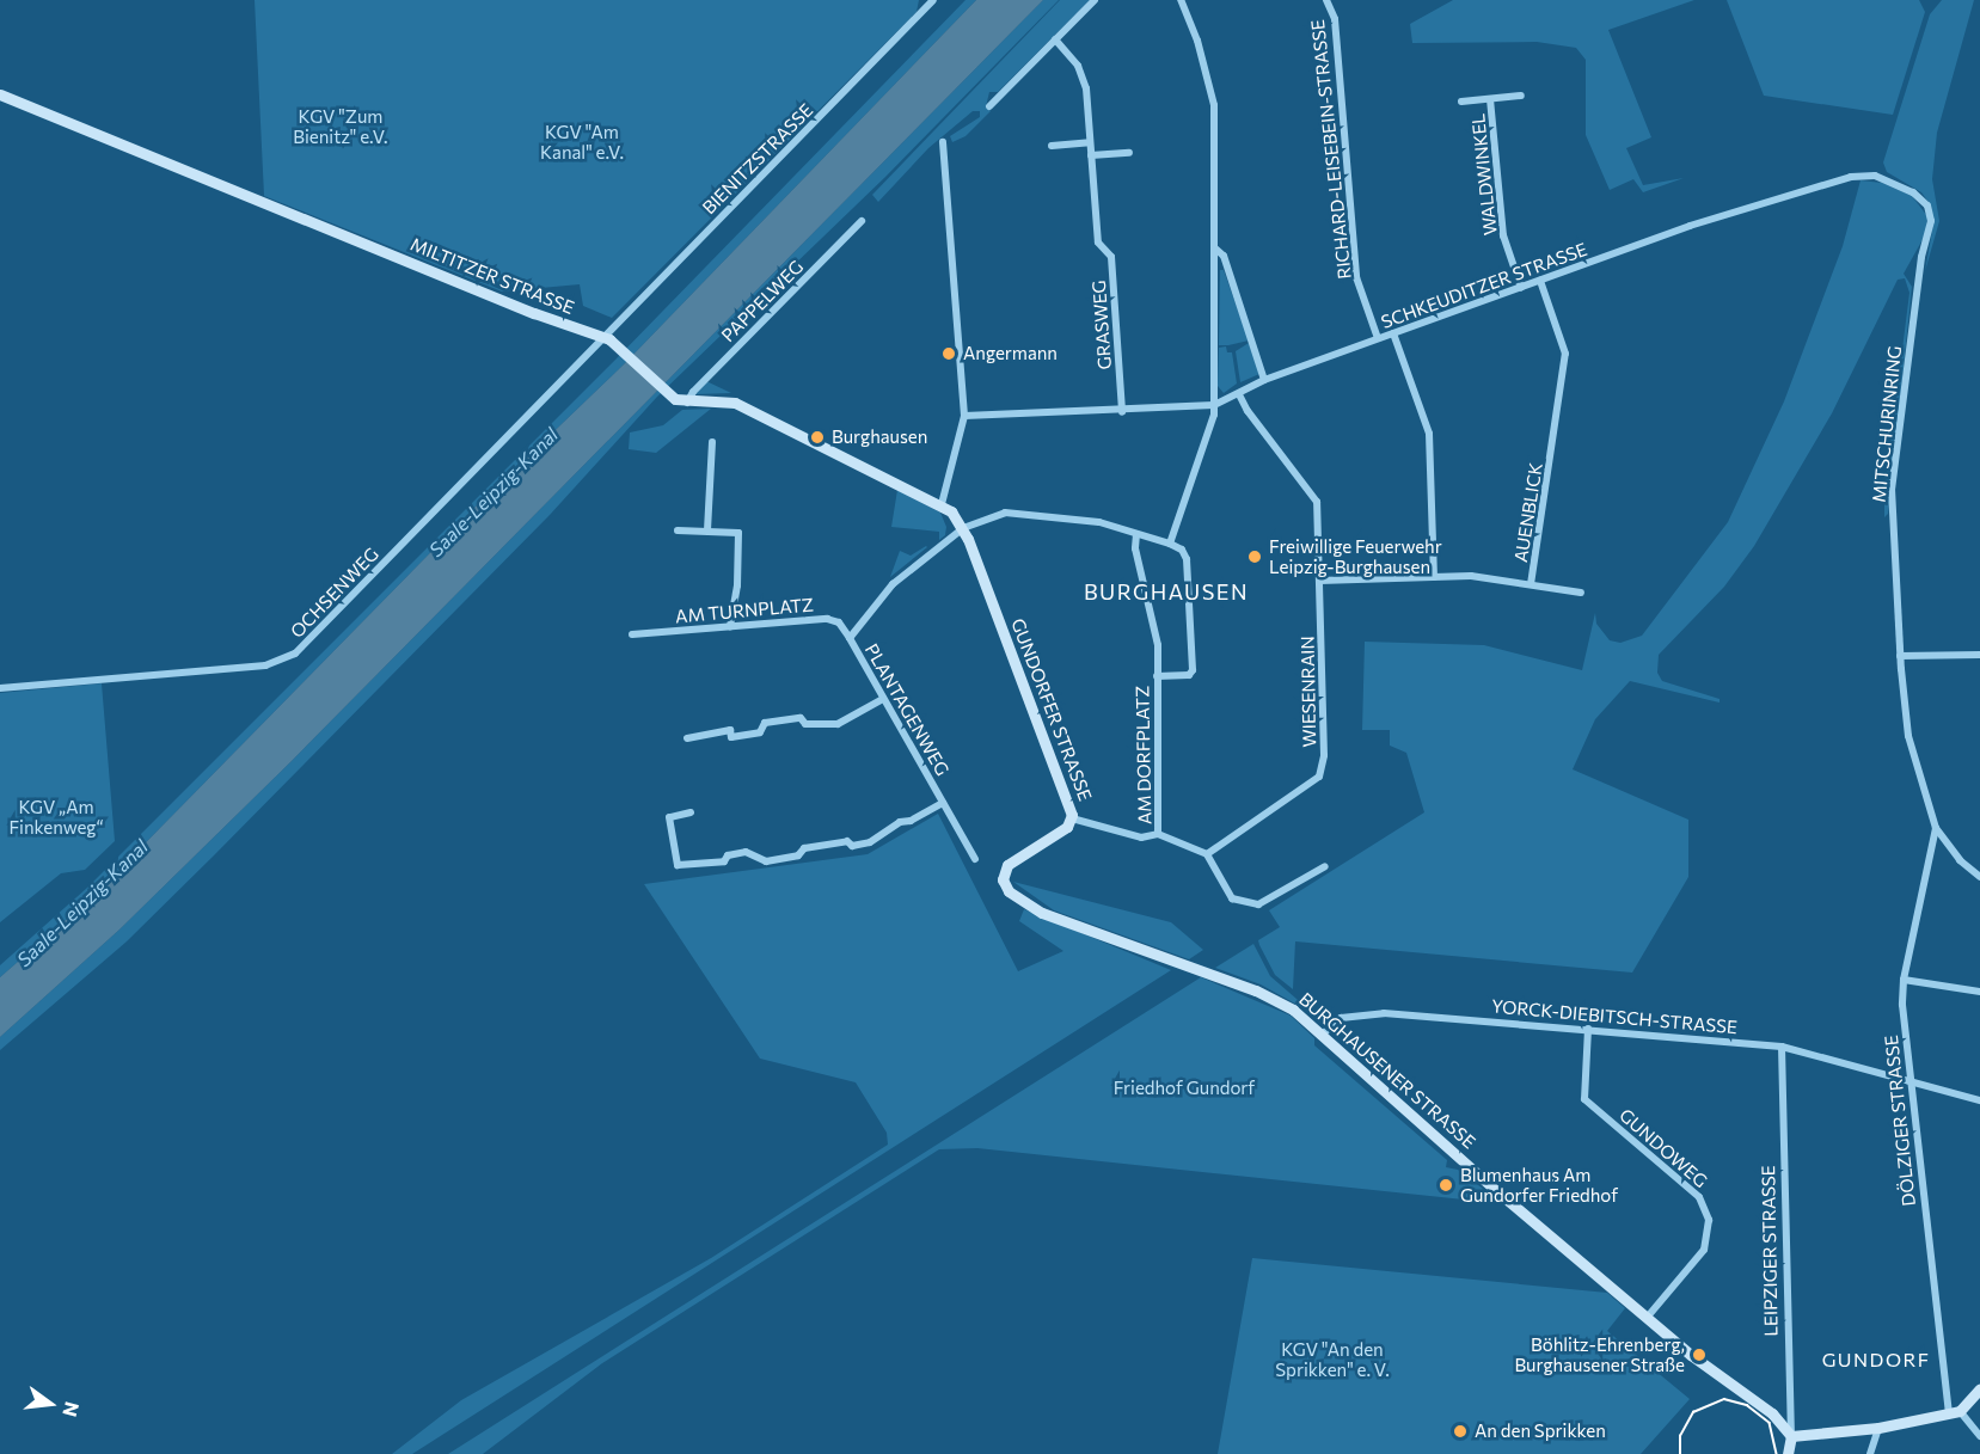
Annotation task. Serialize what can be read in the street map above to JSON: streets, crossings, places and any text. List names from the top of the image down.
{
  "streets": {
    "street": [
      "RICHARD-LEISEBEIN-STRASSE",
      "BIENITZSTRASSE",
      "WALDWINKEL",
      "MILTITZER STRASSE",
      "SCHKEUDITZER STRASSE",
      "PAPPELWEG",
      "GRASWEG",
      "MITSCHURINRING",
      "AUENBLICK",
      "OCHSENWEG",
      "AM TURNPLATZ",
      "WIESENRAIN",
      "PLANTAGENWEG",
      "GUNDORFER STRASSE",
      "AM DORFPLATZ",
      "YORCK-DIEBITSCH-STRASSE",
      "BURGHAUSENER STRASSE",
      "DÖLZIGER STRASSE",
      "GUNDOWEG",
      "LEIPZIGER STRASSE"
    ]
  },
  "crossings": [
    ["RICHARD-LEISEBEIN-STRASSE", "SCHKEUDITZER STRASSE"],
    ["BIENITZSTRASSE", "MILTITZER STRASSE"],
    ["BIENITZSTRASSE", "OCHSENWEG"],
    ["WALDWINKEL", "SCHKEUDITZER STRASSE"],
    ["MILTITZER STRASSE", "PAPPELWEG"],
    ["MILTITZER STRASSE", "OCHSENWEG"],
    ["MILTITZER STRASSE", "GUNDORFER STRASSE"],
    ["SCHKEUDITZER STRASSE", "GRASWEG"],
    ["SCHKEUDITZER STRASSE", "MITSCHURINRING"],
    ["SCHKEUDITZER STRASSE", "AUENBLICK"],
    ["SCHKEUDITZER STRASSE", "WIESENRAIN"],
    ["MITSCHURINRING", "DÖLZIGER STRASSE"],
    ["AUENBLICK", "WIESENRAIN"],
    ["AM TURNPLATZ", "PLANTAGENWEG"],
    ["PLANTAGENWEG", "GUNDORFER STRASSE"],
    ["GUNDORFER STRASSE", "BURGHAUSENER STRASSE"],
    ["YORCK-DIEBITSCH-STRASSE", "BURGHAUSENER STRASSE"],
    ["YORCK-DIEBITSCH-STRASSE", "DÖLZIGER STRASSE"],
    ["YORCK-DIEBITSCH-STRASSE", "GUNDOWEG"],
    ["YORCK-DIEBITSCH-STRASSE", "LEIPZIGER STRASSE"],
    ["BURGHAUSENER STRASSE", "GUNDOWEG"],
    ["BURGHAUSENER STRASSE", "LEIPZIGER STRASSE"]
  ],
  "districts": ["BURGHAUSEN", "GUNDORF"],
  "water": ["Saale-Leipzig-Kanal"],
  "parks": [
    "KGV \"Zum Bienitz\" e.V.",
    "KGV \"Am Kanal\" e.V.",
    "KGV „Am Finkenweg“",
    "Friedhof Gundorf",
    "KGV \"An den Sprikken\" e. V."
  ],
  "places": [
    "Angermann",
    "Burghausen",
    "Freiwillige Feuerwehr Leipzig-Burghausen",
    "Blumenhaus Am Gundorfer Friedhof",
    "Böhlitz-Ehrenberg, Burghausener Straße",
    "An den Sprikken"
  ],
  "north": "right"
}
